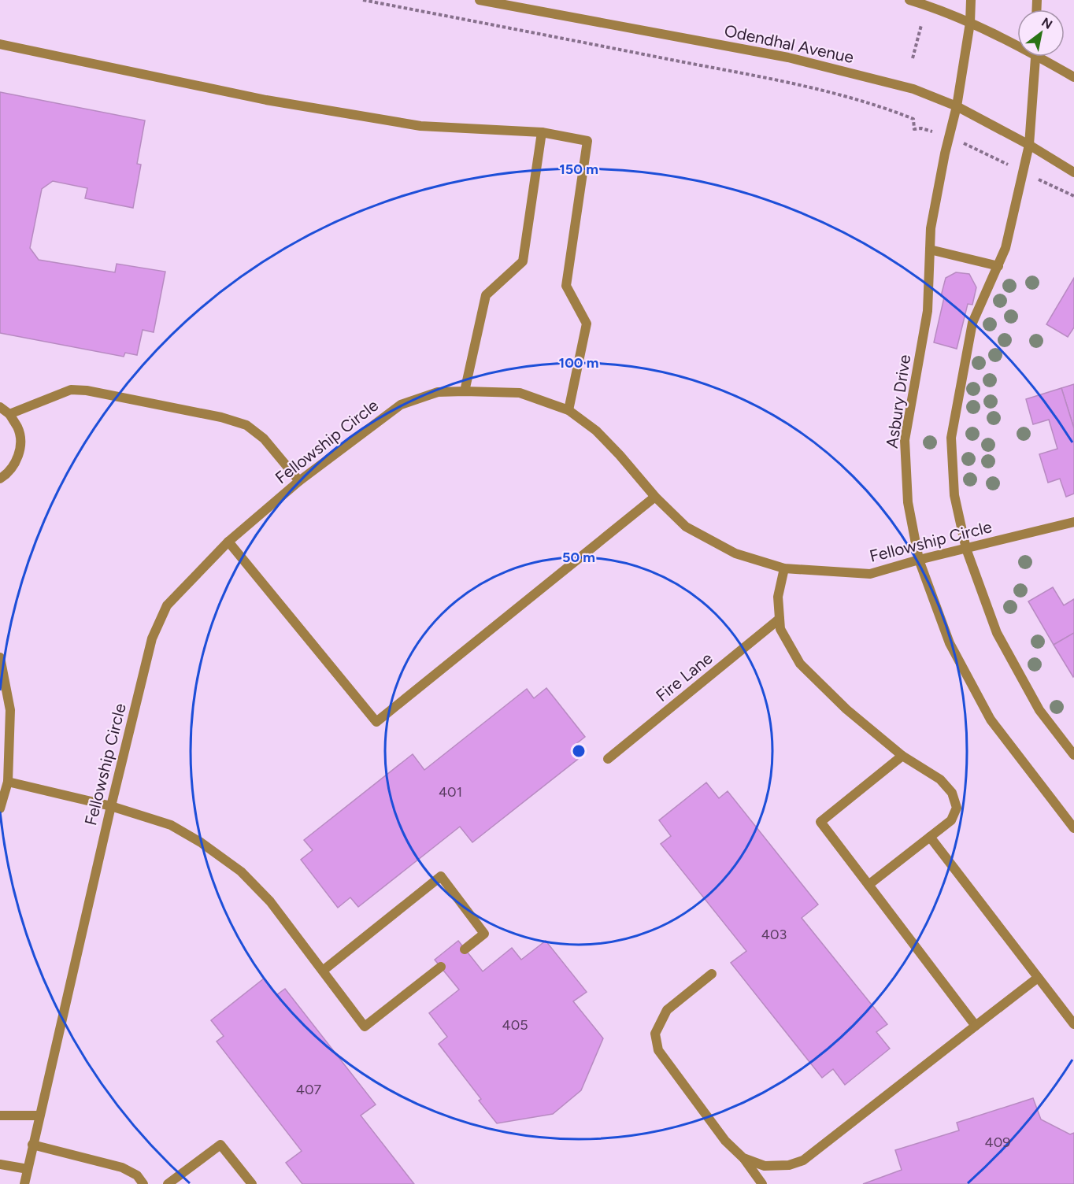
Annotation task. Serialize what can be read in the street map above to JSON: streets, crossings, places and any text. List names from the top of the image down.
{
  "streets": {
    "street": [
      "Odendhal Avenue",
      "Asbury Drive",
      "Fellowship Circle",
      "Fire Lane"
    ]
  },
  "crossings": [
    ["Odendhal Avenue", "Asbury Drive"],
    ["Asbury Drive", "Fellowship Circle"]
  ],
  "house_numbers": [
    "401",
    "403",
    "405",
    "407",
    "409"
  ],
  "north": "top right",
  "rings": ["150 m", "100 m", "50 m"]
}
